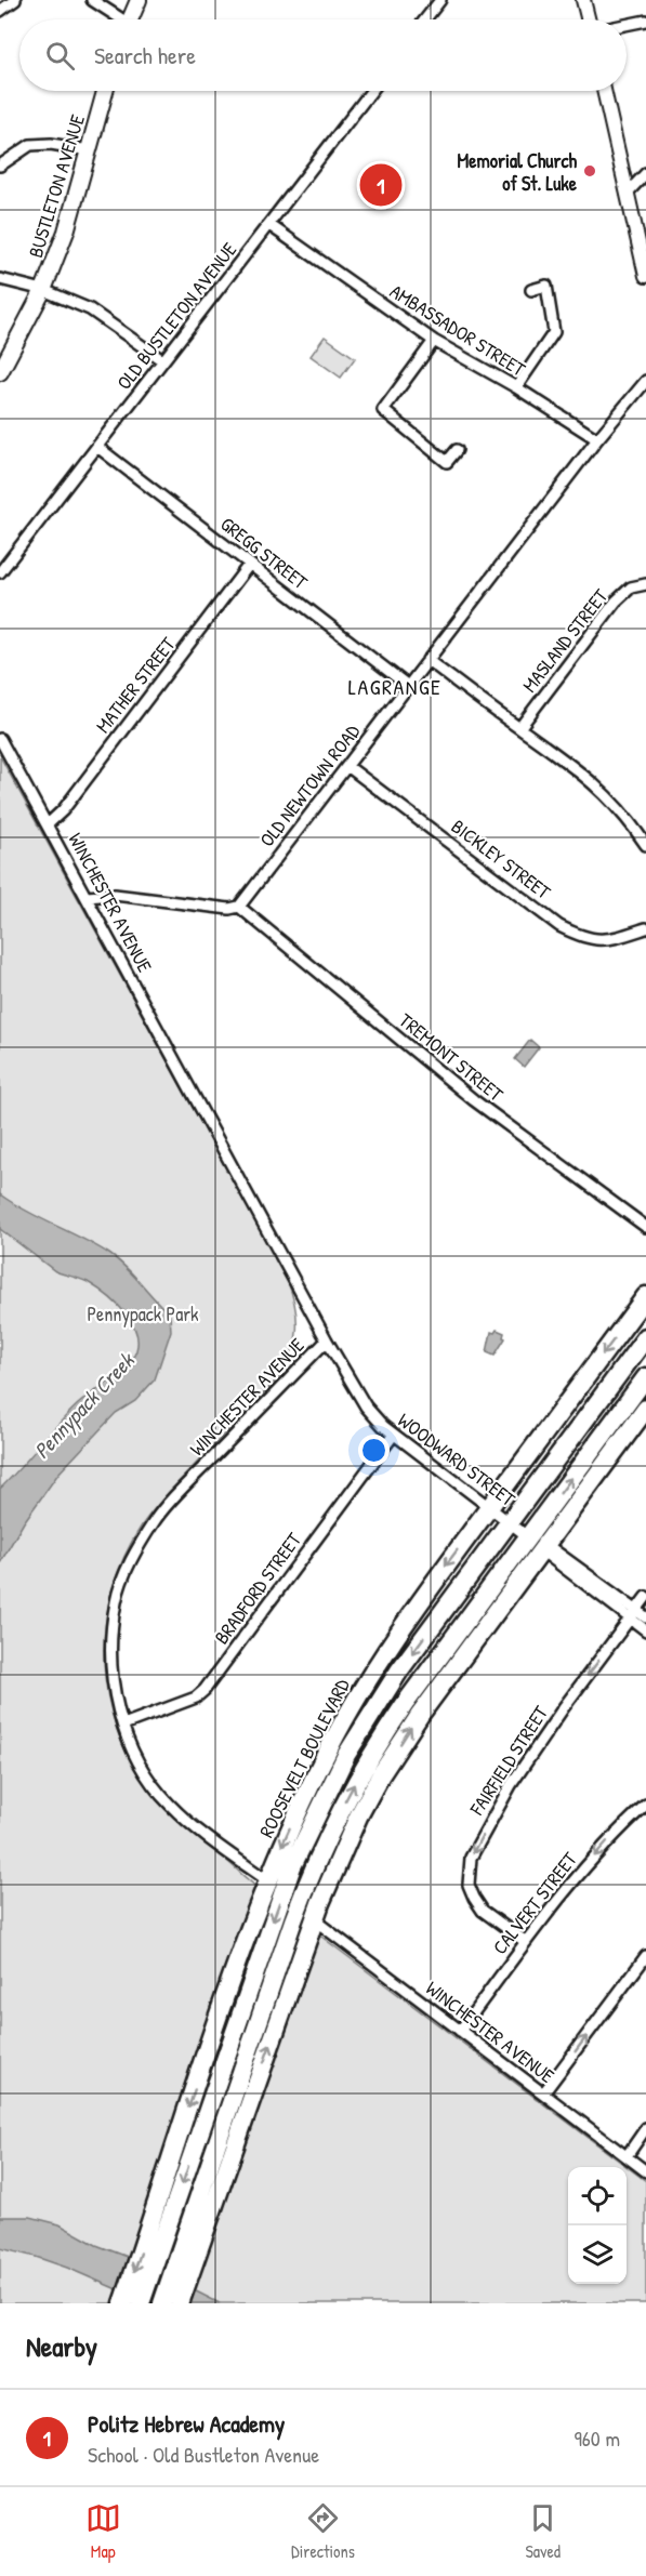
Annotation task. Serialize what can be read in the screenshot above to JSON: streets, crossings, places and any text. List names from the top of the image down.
{
  "streets": {
    "highway": ["ROOSEVELT BOULEVARD"],
    "main road": ["BUSTLETON AVENUE"],
    "street": [
      "OLD BUSTLETON AVENUE",
      "AMBASSADOR STREET",
      "GREGG STREET",
      "MASLAND STREET",
      "MATHER STREET",
      "OLD NEWTOWN ROAD",
      "BICKLEY STREET",
      "WINCHESTER AVENUE",
      "TREMONT STREET",
      "WOODWARD STREET",
      "BRADFORD STREET",
      "FAIRFIELD STREET",
      "CALVERT STREET"
    ]
  },
  "crossings": [
    ["OLD BUSTLETON AVENUE", "AMBASSADOR STREET"],
    ["OLD BUSTLETON AVENUE", "GREGG STREET"],
    ["AMBASSADOR STREET", "OLD NEWTOWN ROAD"],
    ["GREGG STREET", "MATHER STREET"],
    ["GREGG STREET", "OLD NEWTOWN ROAD"],
    ["MATHER STREET", "WINCHESTER AVENUE"],
    ["OLD NEWTOWN ROAD", "BICKLEY STREET"],
    ["OLD NEWTOWN ROAD", "TREMONT STREET"],
    ["WINCHESTER AVENUE", "WOODWARD STREET"],
    ["WINCHESTER AVENUE", "BRADFORD STREET"],
    ["WINCHESTER AVENUE", "ROOSEVELT BOULEVARD"],
    ["WINCHESTER AVENUE", "CALVERT STREET"],
    ["WOODWARD STREET", "BRADFORD STREET"],
    ["WOODWARD STREET", "ROOSEVELT BOULEVARD"],
    ["WOODWARD STREET", "FAIRFIELD STREET"],
    ["FAIRFIELD STREET", "CALVERT STREET"]
  ],
  "one_way": ["FAIRFIELD STREET", "CALVERT STREET"],
  "districts": ["LAGRANGE"],
  "water": ["Pennypack Creek"],
  "parks": ["Pennypack Park"],
  "places": ["Memorial Church of St. Luke"],
  "page": {
    "search": "Search here",
    "pins": "1",
    "heading": "Nearby",
    "list": [
      {
        "mark": "1",
        "name": "Politz Hebrew Academy",
        "note": "School · Old Bustleton Avenue",
        "value": "960 m"
      }
    ],
    "nav": ["Map", "Directions", "Saved"]
  }
}
